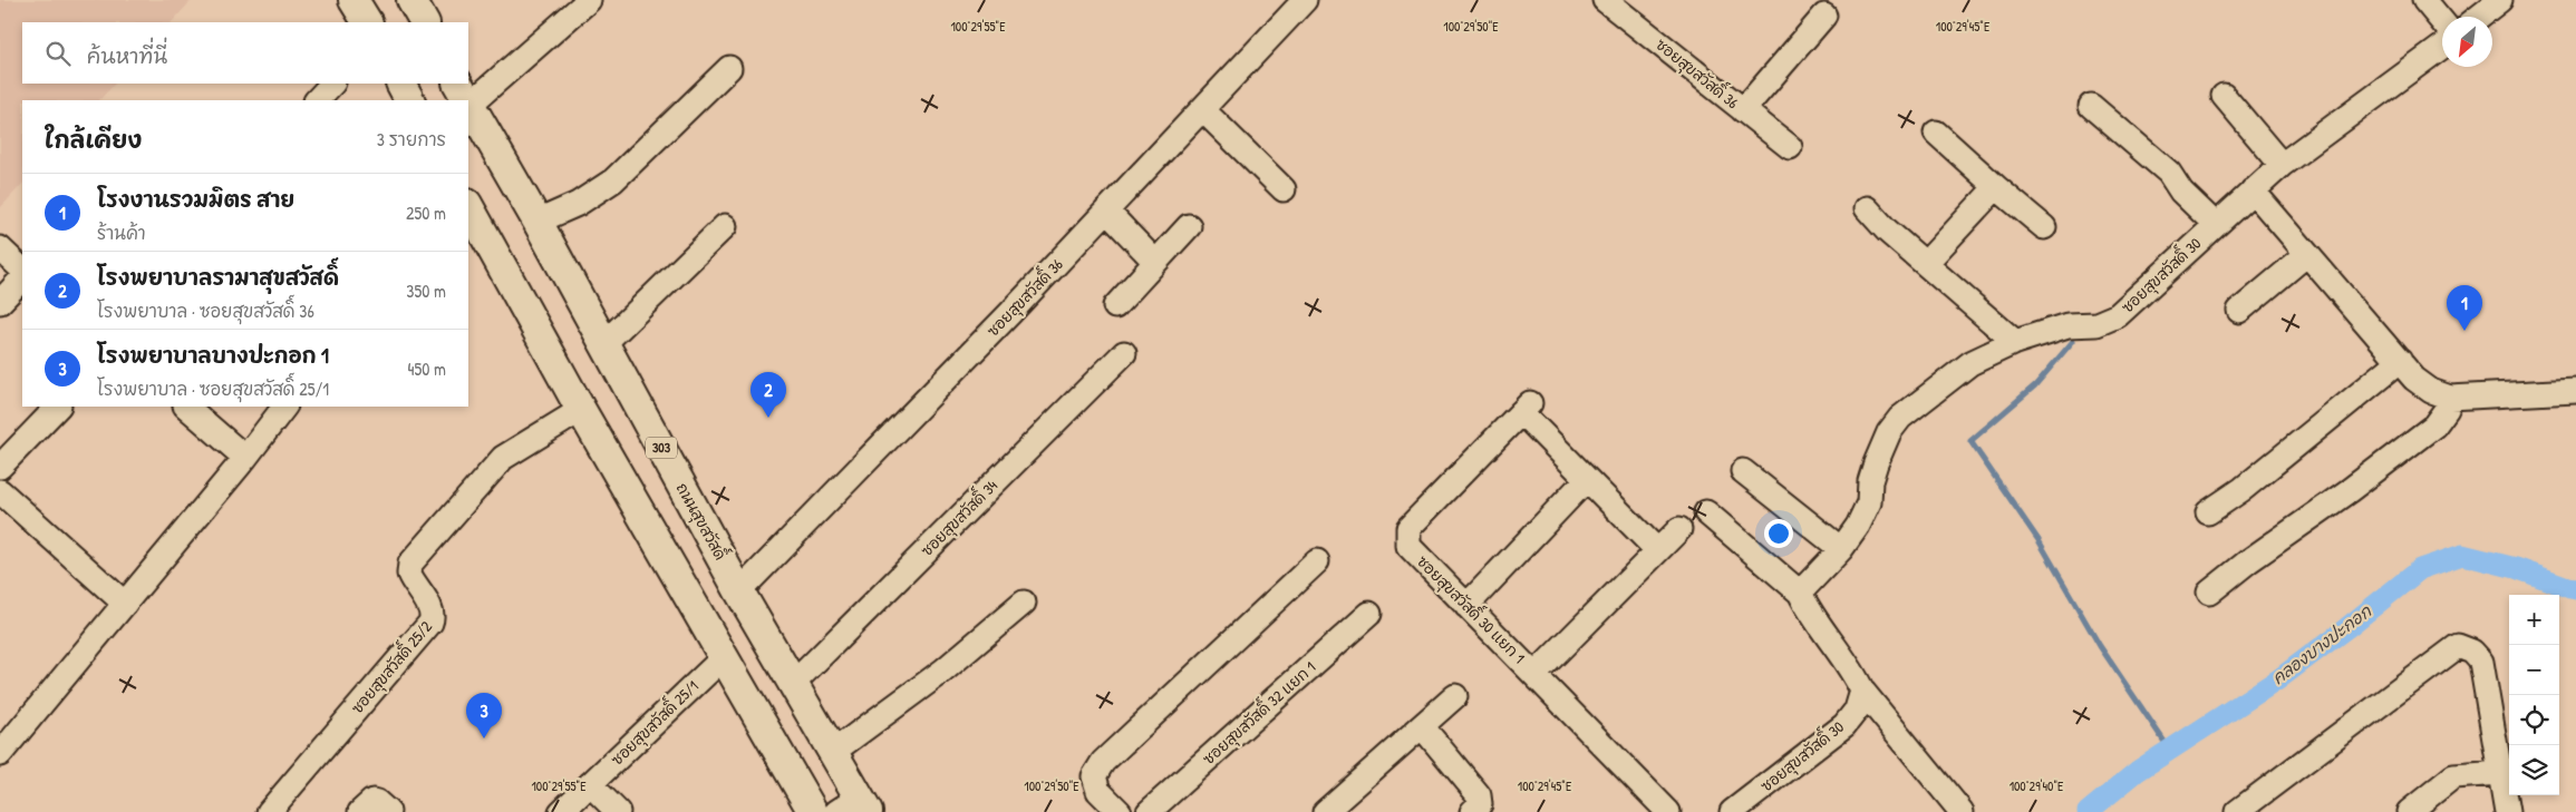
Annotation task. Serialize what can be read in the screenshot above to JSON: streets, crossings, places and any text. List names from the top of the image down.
{
  "streets": {
    "main road": ["303", "ถนนสุขสวัสดิ์"],
    "street": [
      "ซอยสุขสวัสดิ์ 36",
      "ซอยสุขสวัสดิ์ 30",
      "ซอยสุขสวัสดิ์ 34",
      "ซอยสุขสวัสดิ์ 30 แยก 1",
      "ซอยสุขสวัสดิ์ 25/2",
      "ซอยสุขสวัสดิ์ 32 แยก 1",
      "ซอยสุขสวัสดิ์ 25/1"
    ]
  },
  "crossings": [
    ["ซอยสุขสวัสดิ์ 36", "ถนนสุขสวัสดิ์"],
    ["ซอยสุขสวัสดิ์ 34", "ถนนสุขสวัสดิ์"]
  ],
  "water": ["คลองบางปะกอก"],
  "north": "bottom left",
  "page": {
    "search": "ค้นหาที่นี่",
    "heading": ["ใกล้เคียง", "3 รายการ"],
    "list": [
      {
        "mark": "1",
        "name": "โรงงานรวมมิตร สาย",
        "note": "ร้านค้า",
        "value": "250 m"
      },
      {
        "mark": "2",
        "name": "โรงพยาบาลรามาสุขสวัสดิ์",
        "note": "โรงพยาบาล · ซอยสุขสวัสดิ์ 36",
        "value": "350 m"
      },
      {
        "mark": "3",
        "name": "โรงพยาบาลบางปะกอก 1",
        "note": "โรงพยาบาล · ซอยสุขสวัสดิ์ 25/1",
        "value": "450 m"
      }
    ],
    "pins": ["1", "2", "3"],
    "map_buttons": ["+", "−"]
  },
  "coordinates": [
    "100°29'55\"E",
    "100°29'50\"E",
    "100°29'45\"E",
    "100°29'40\"E"
  ]
}
